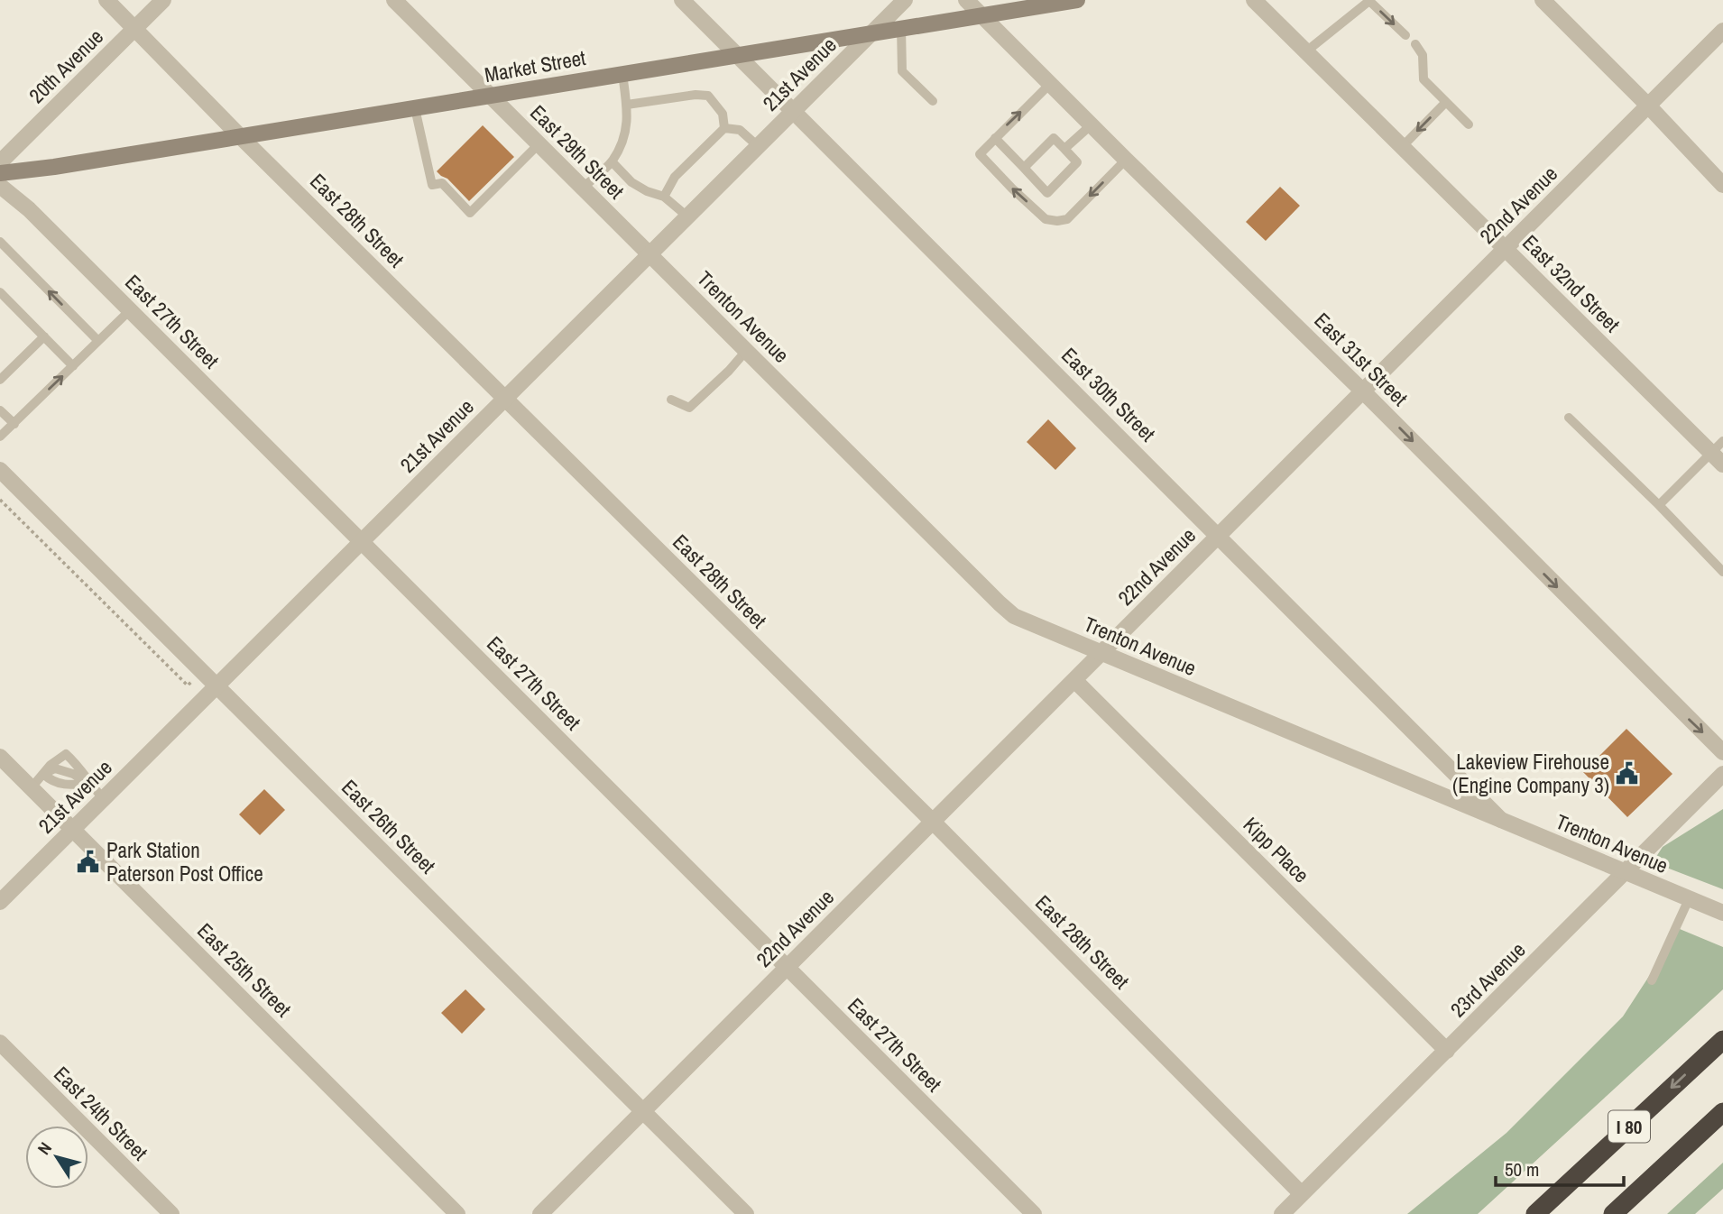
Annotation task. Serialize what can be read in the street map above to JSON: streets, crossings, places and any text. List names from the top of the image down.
{
  "streets": {
    "highway": ["I 80"],
    "main road": ["Market Street"],
    "street": [
      "20th Avenue",
      "21st Avenue",
      "East 29th Street",
      "22nd Avenue",
      "East 28th Street",
      "East 32nd Street",
      "Trenton Avenue",
      "East 27th Street",
      "East 31st Street",
      "East 30th Street",
      "East 26th Street",
      "Kipp Place",
      "East 25th Street",
      "23rd Avenue",
      "East 24th Street"
    ]
  },
  "crossings": [
    ["20th Avenue", "East 28th Street"],
    ["Market Street", "21st Avenue"],
    ["Market Street", "East 29th Street"],
    ["Market Street", "East 28th Street"],
    ["Market Street", "East 31st Street"],
    ["Market Street", "East 30th Street"],
    ["21st Avenue", "East 29th Street"],
    ["21st Avenue", "East 28th Street"],
    ["21st Avenue", "Trenton Avenue"],
    ["21st Avenue", "East 27th Street"],
    ["21st Avenue", "East 30th Street"],
    ["21st Avenue", "East 26th Street"],
    ["21st Avenue", "East 25th Street"],
    ["East 29th Street", "Trenton Avenue"],
    ["22nd Avenue", "East 28th Street"],
    ["22nd Avenue", "East 32nd Street"],
    ["22nd Avenue", "Trenton Avenue"],
    ["22nd Avenue", "East 27th Street"],
    ["22nd Avenue", "East 31st Street"],
    ["22nd Avenue", "East 30th Street"],
    ["22nd Avenue", "East 26th Street"],
    ["22nd Avenue", "Kipp Place"],
    ["East 28th Street", "23rd Avenue"],
    ["Trenton Avenue", "East 30th Street"],
    ["Trenton Avenue", "23rd Avenue"],
    ["Kipp Place", "23rd Avenue"]
  ],
  "one_way": ["East 31st Street"],
  "places": {
    "public building": ["Lakeview Firehouse (Engine Company 3)", "Park Station Paterson Post Office"]
  },
  "scale_bar": "50 m",
  "north": "top left"
}
